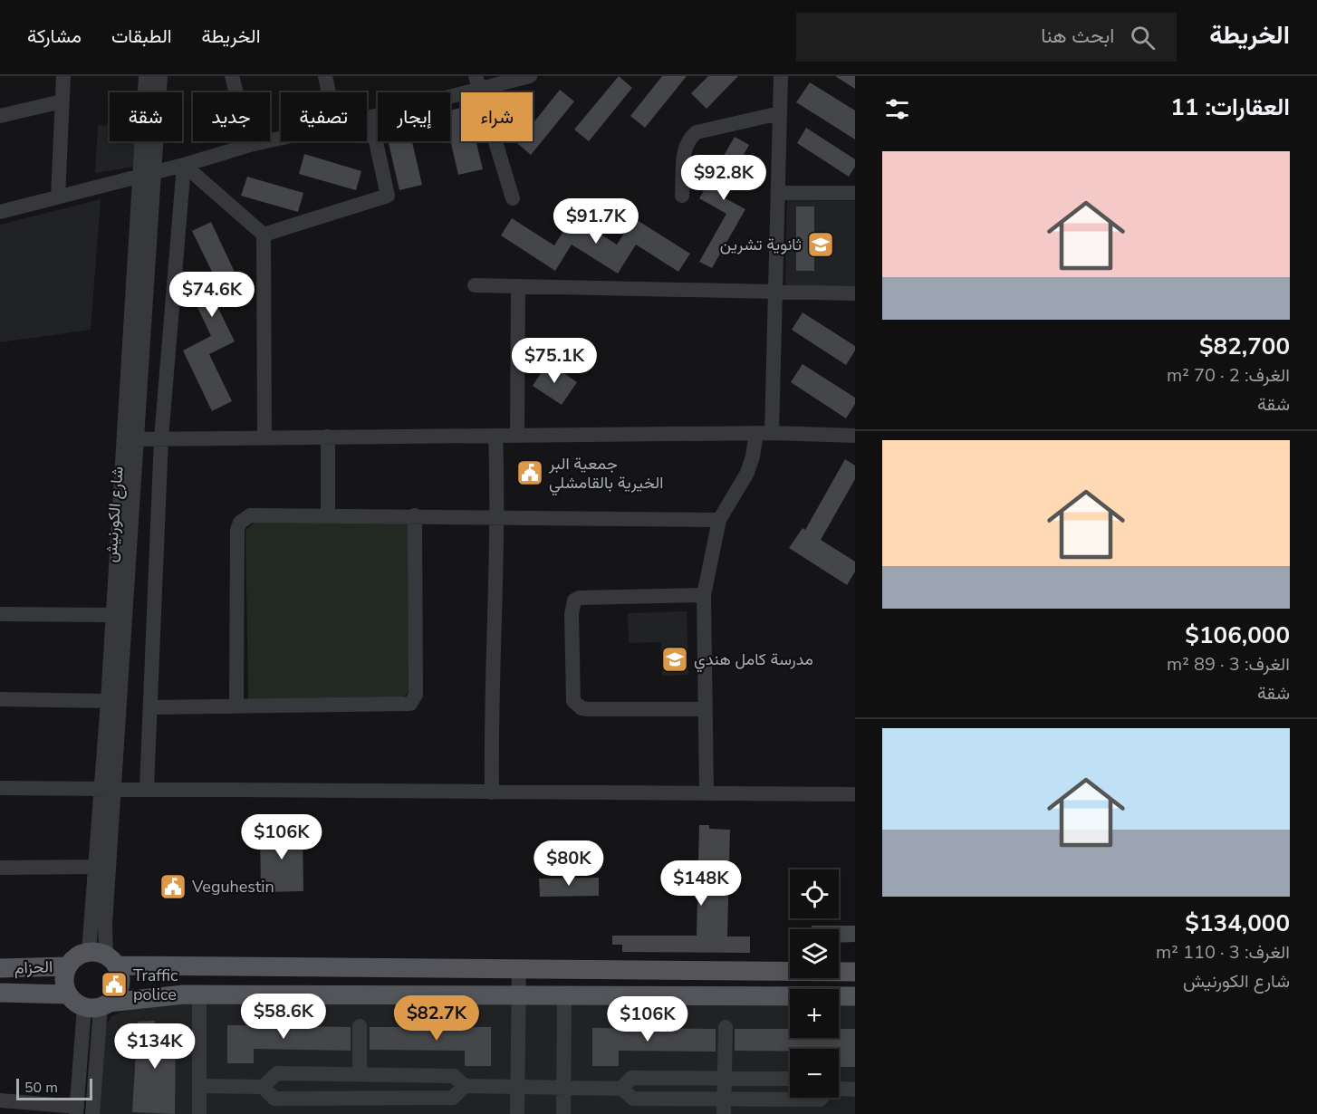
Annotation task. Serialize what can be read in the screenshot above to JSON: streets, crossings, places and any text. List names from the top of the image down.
{
  "streets": {
    "main road": ["الحزام"],
    "street": ["شارع الكورنيش"]
  },
  "crossings": [
    ["شارع الكورنيش", "الحزام"]
  ],
  "places": {
    "school or university": ["ثانوية تشرين", "مدرسة كامل هندي"],
    "public building": ["جمعية البر الخيرية بالقامشلي", "Veguhestin", "Traffic police"]
  },
  "scale_bar": "50 m",
  "page": {
    "header": "الخريطة",
    "search": "ابحث هنا",
    "nav": ["الخريطة", "الطبقات", "مشاركة"],
    "heading": "العقارات: 11",
    "chip": [
      "شراء",
      "إيجار",
      "تصفية",
      "جديد",
      "شقة"
    ],
    "list": [
      {
        "name": "$82,700",
        "note": "الغرف: 2 · 70 m² · شقة"
      },
      {
        "name": "$106,000",
        "note": "الغرف: 3 · 89 m² · شقة"
      },
      {
        "name": "$134,000",
        "note": "الغرف: 3 · 110 m² · شارع الكورنيش"
      }
    ],
    "price": [
      "$92.8K",
      "$91.7K",
      "$74.6K",
      "$75.1K",
      "$106K",
      "$80K",
      "$148K",
      "$58.6K",
      "$82.7K",
      "$106K",
      "$134K"
    ],
    "map_buttons": ["+", "−"],
    "scale": "50 m"
  }
}
